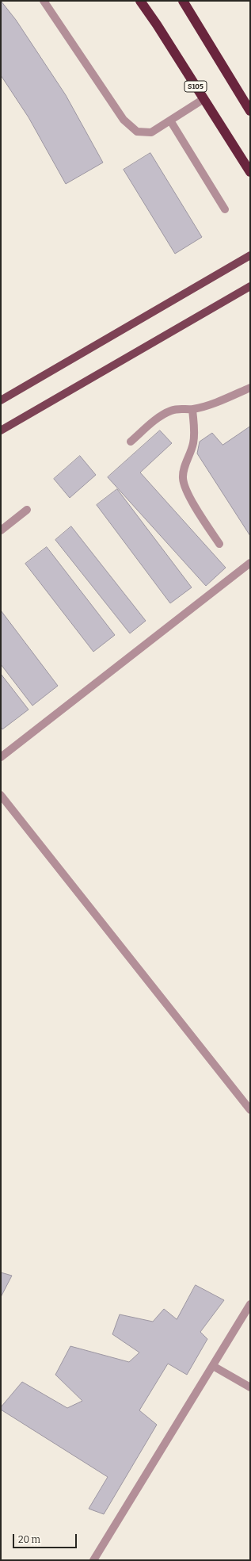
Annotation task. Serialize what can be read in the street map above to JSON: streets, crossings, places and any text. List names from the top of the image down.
{
  "streets": {
    "highway": ["S105"]
  },
  "scale_bar": "20 m"
}
